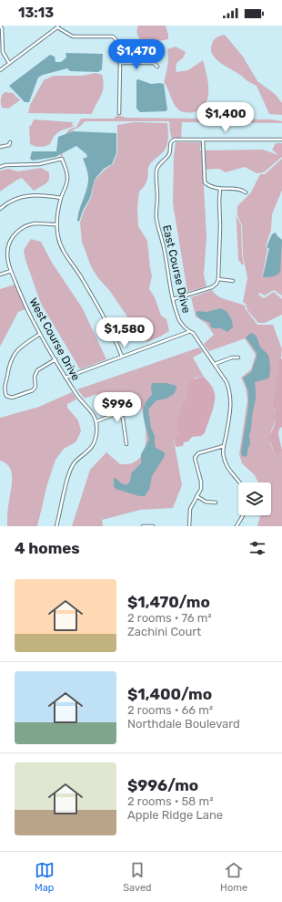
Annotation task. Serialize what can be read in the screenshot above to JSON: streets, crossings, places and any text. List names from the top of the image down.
{
  "streets": {
    "street": ["East Course Drive", "West Course Drive"]
  },
  "page": {
    "status": "13:13",
    "price": [
      "$1,470",
      "$1,400",
      "$1,580",
      "$996"
    ],
    "heading": "4 homes",
    "list": [
      {
        "name": "$1,470/mo",
        "note": "2 rooms · 76 m² · Zachini Court"
      },
      {
        "name": "$1,400/mo",
        "note": "2 rooms · 66 m² · Northdale Boulevard"
      },
      {
        "name": "$996/mo",
        "note": "2 rooms · 58 m² · Apple Ridge Lane"
      }
    ],
    "tabs": ["Map", "Saved", "Home"]
  }
}
